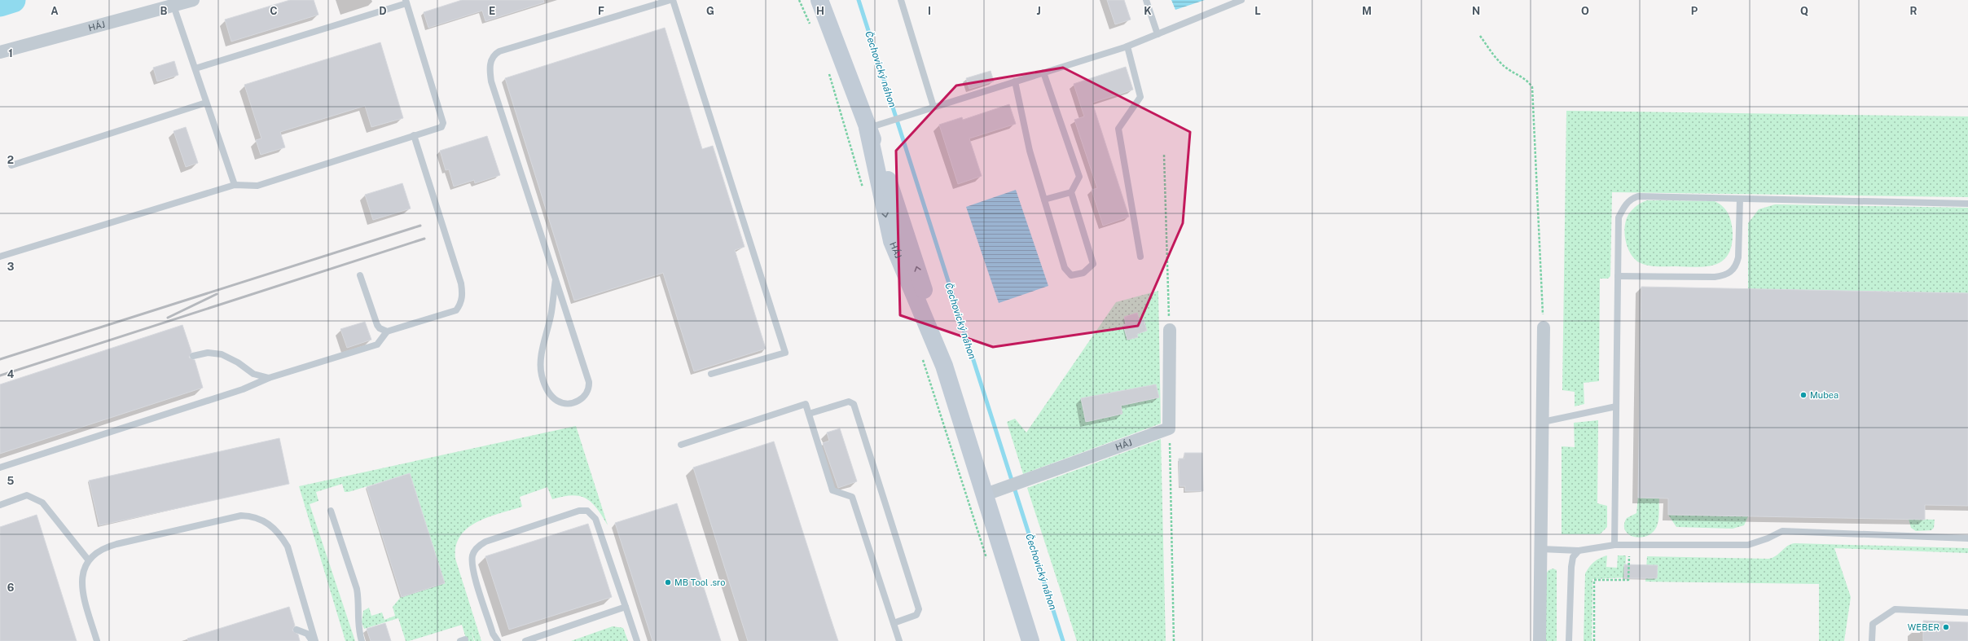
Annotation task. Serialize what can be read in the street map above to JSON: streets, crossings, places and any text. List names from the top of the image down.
{
  "streets": {
    "main road": ["HÁJ"]
  },
  "water": ["Čechovický náhon"],
  "places": ["Mubea", "MB Tool .sro", "WEBER"],
  "grid": {
    "columns": [
      "A",
      "B",
      "C",
      "D",
      "E",
      "F",
      "G",
      "H",
      "I",
      "J",
      "K",
      "L",
      "M",
      "N",
      "O",
      "P",
      "Q",
      "R"
    ],
    "rows": [
      "1",
      "2",
      "3",
      "4",
      "5",
      "6"
    ]
  }
}
